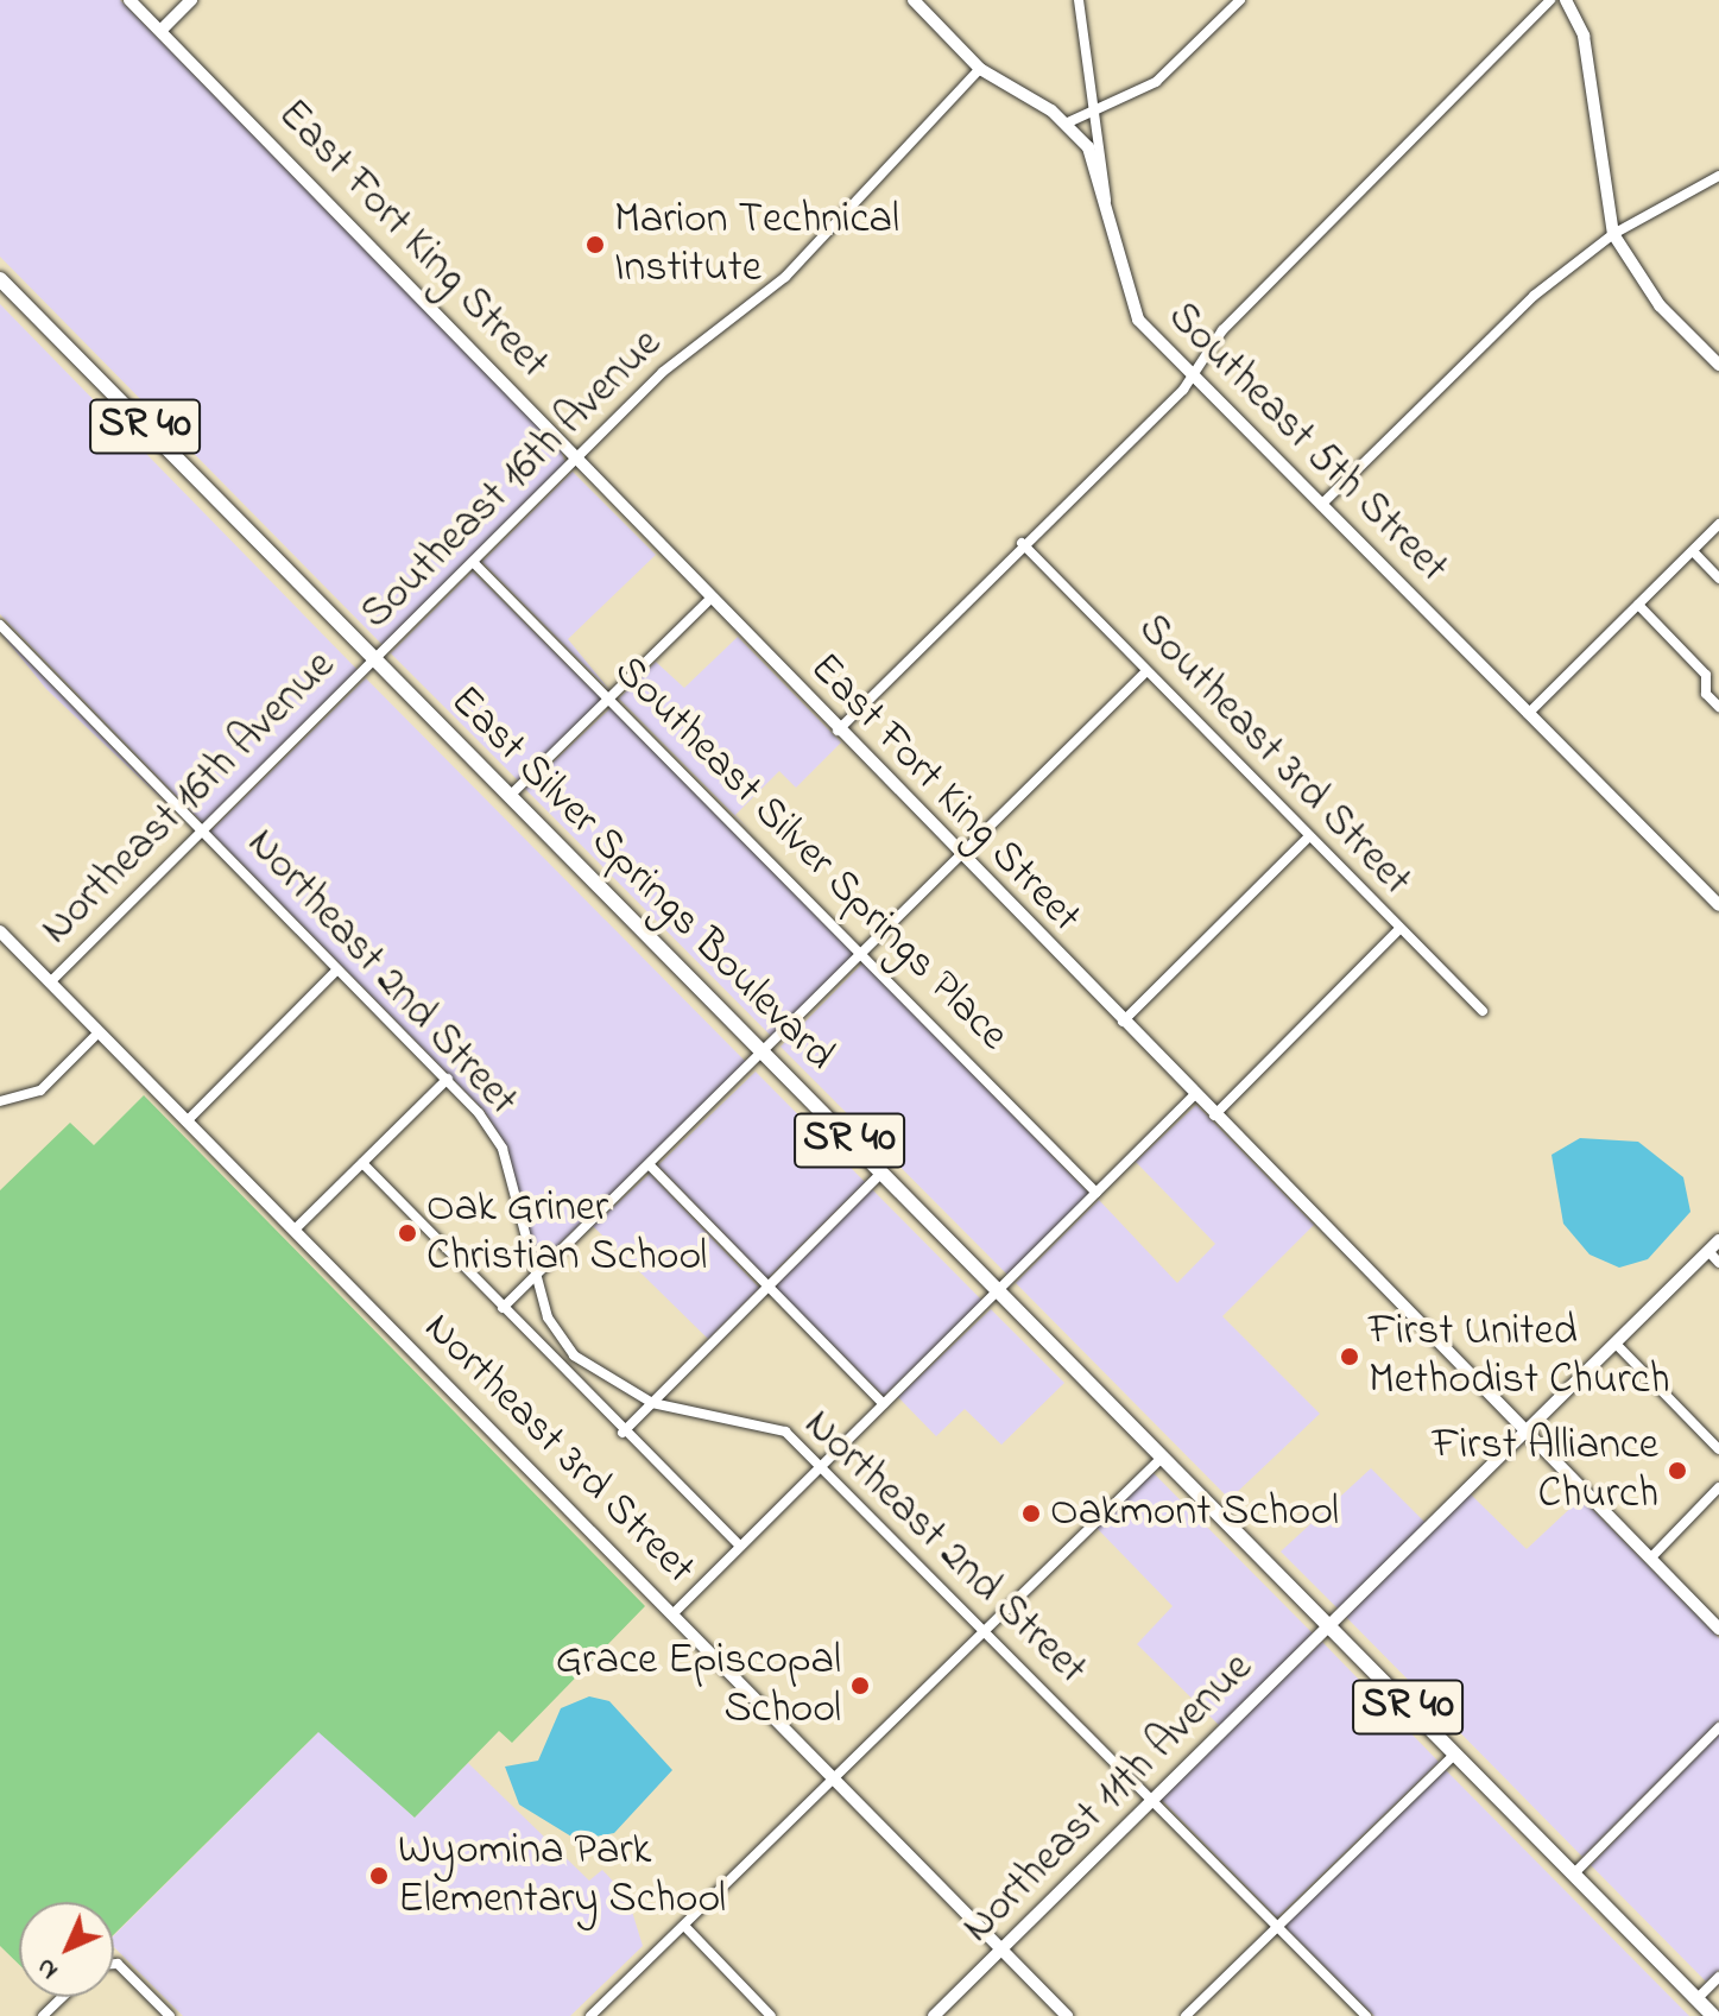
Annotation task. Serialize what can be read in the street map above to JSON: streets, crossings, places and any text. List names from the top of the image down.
{
  "streets": {
    "main road": ["SR 40", "East Silver Springs Boulevard"],
    "street": [
      "East Fort King Street",
      "Southeast 5th Street",
      "Southeast 16th Avenue",
      "Southeast 3rd Street",
      "Northeast 16th Avenue",
      "Southeast Silver Springs Place",
      "Northeast 2nd Street",
      "Northeast 3rd Street",
      "Northeast 11th Avenue"
    ]
  },
  "crossings": [
    ["East Fort King Street", "Southeast 16th Avenue"],
    ["East Fort King Street", "Northeast 11th Avenue"],
    ["Southeast 5th Street", "Southeast 16th Avenue"],
    ["Southeast 16th Avenue", "Northeast 16th Avenue"],
    ["Southeast 16th Avenue", "Southeast Silver Springs Place"],
    ["Southeast 16th Avenue", "East Silver Springs Boulevard"],
    ["Northeast 16th Avenue", "East Silver Springs Boulevard"],
    ["Northeast 16th Avenue", "Northeast 2nd Street"],
    ["Northeast 16th Avenue", "Northeast 3rd Street"],
    ["East Silver Springs Boulevard", "Northeast 11th Avenue"],
    ["Northeast 2nd Street", "Northeast 11th Avenue"],
    ["Northeast 3rd Street", "Northeast 11th Avenue"]
  ],
  "places": [
    "Marion Technical Institute",
    "Oak Griner Christian School",
    "First United Methodist Church",
    "First Alliance Church",
    "Oakmont School",
    "Grace Episcopal School",
    "Wyomina Park Elementary School"
  ],
  "north": "bottom left"
}
